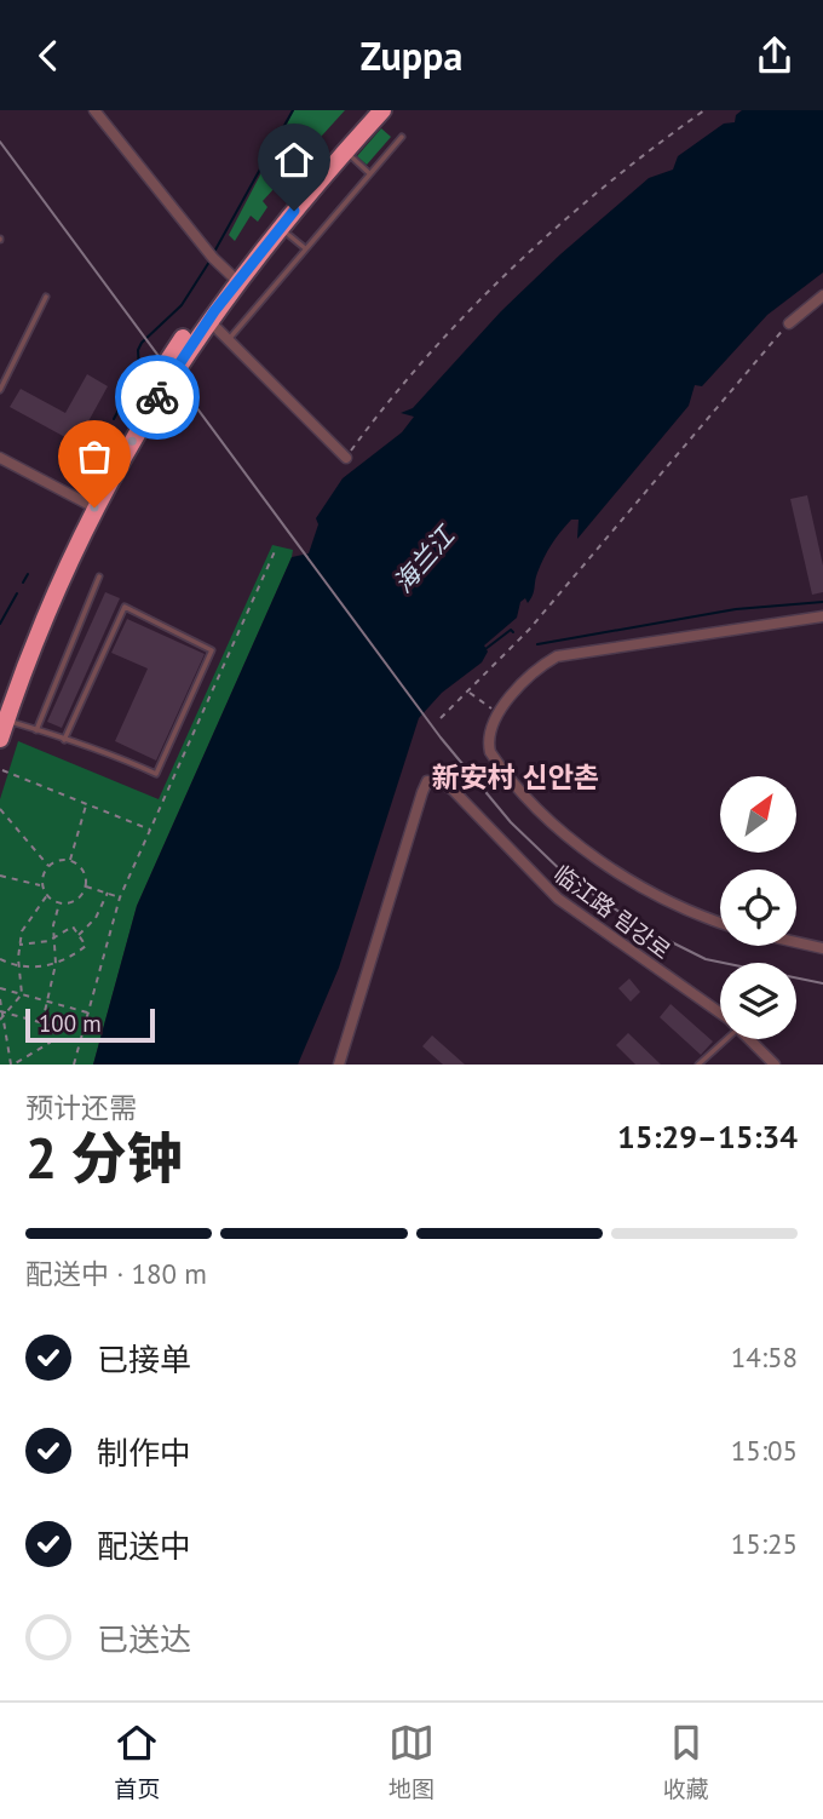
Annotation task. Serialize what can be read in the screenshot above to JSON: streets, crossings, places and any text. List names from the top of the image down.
{
  "streets": {
    "street": ["临江路 림강로"]
  },
  "districts": ["新安村 신안촌"],
  "water": ["海兰江"],
  "scale_bar": "100 m",
  "north": "top right",
  "page": {
    "header": "Zuppa",
    "scale": "100 m",
    "heading": ["2 分钟", "预计还需", "15:29–15:34"],
    "bar": "配送中 · 180 m",
    "list": [
      ["已接单", "14:58"],
      ["制作中", "15:05"],
      ["配送中", "15:25"],
      "已送达"
    ],
    "tabs": ["首页", "地图", "收藏"]
  }
}
